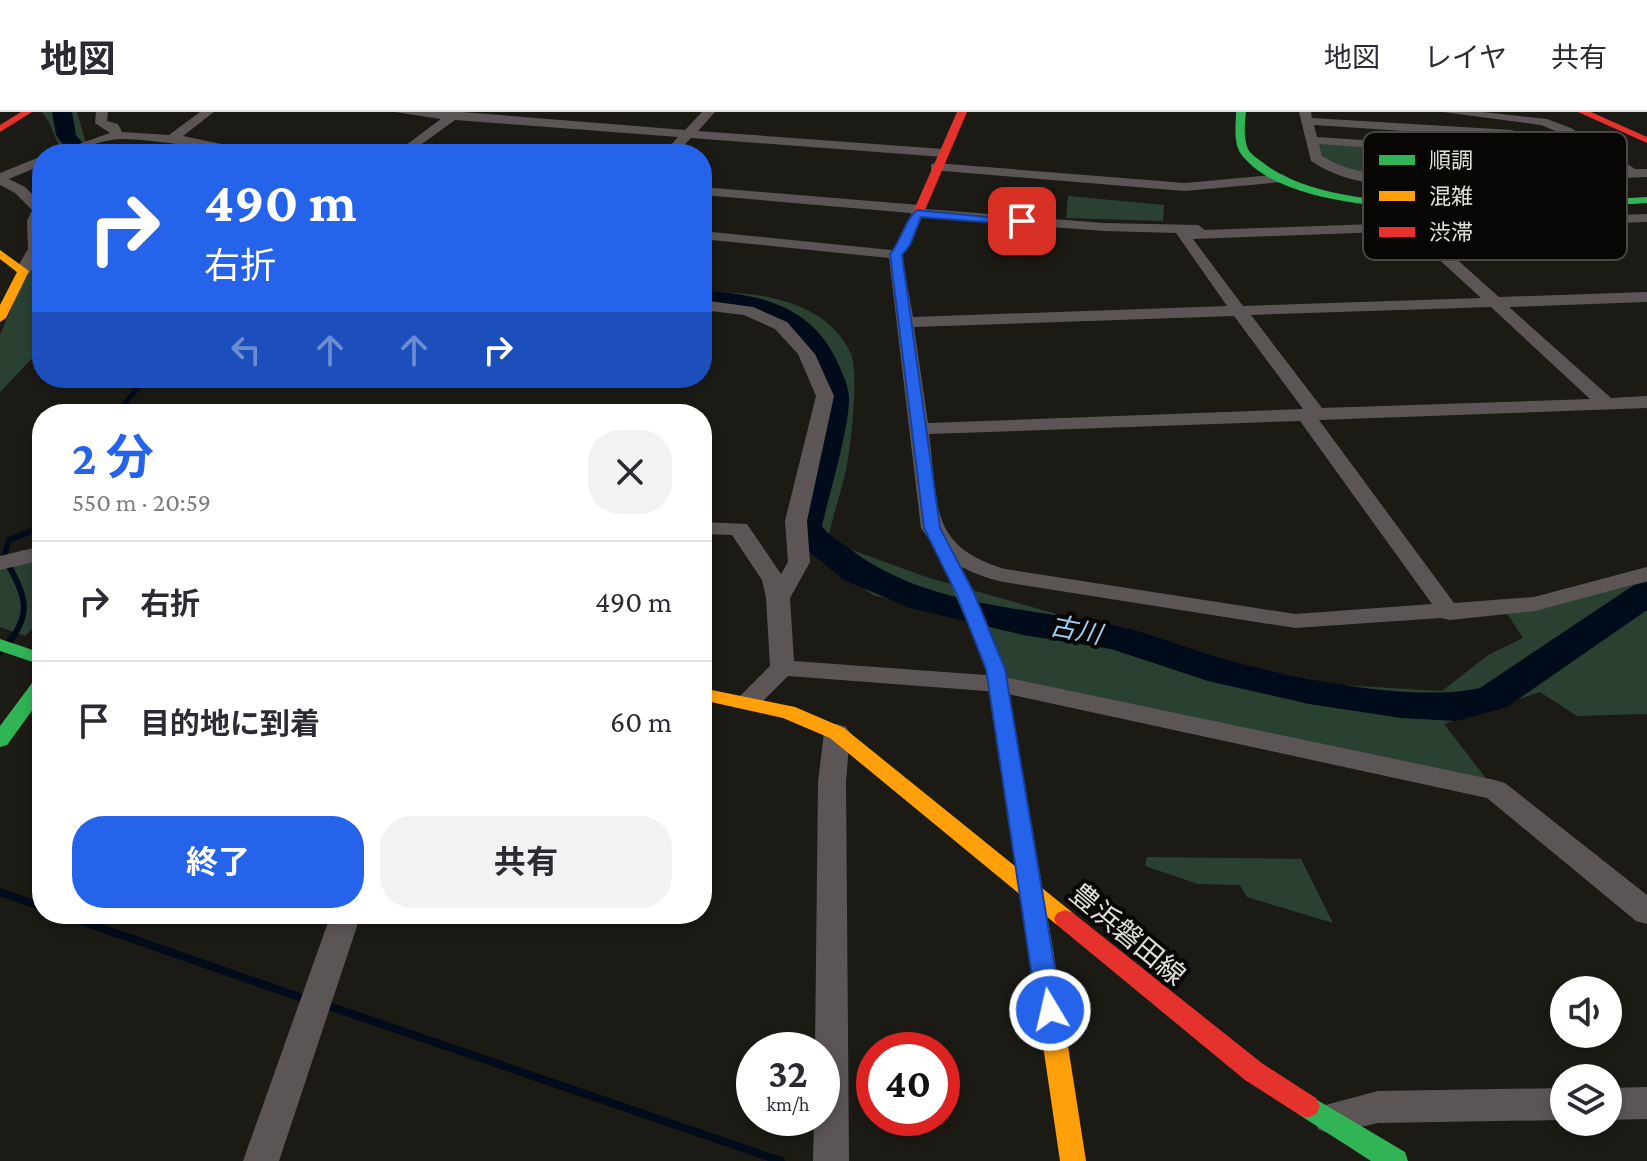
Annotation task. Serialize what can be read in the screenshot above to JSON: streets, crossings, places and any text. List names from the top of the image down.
{
  "streets": {
    "street": ["豊浜磐田線"]
  },
  "water": ["古川"],
  "legend": ["順調", "混雑", "渋滞"],
  "page": {
    "header": "地図",
    "nav": ["地図", "レイヤ", "共有"],
    "turn": ["490 m", "右折"],
    "heading": ["2 分", "550 m · 20:59"],
    "list": [
      {
        "name": "右折",
        "value": "490 m"
      },
      {
        "name": "目的地に到着",
        "value": "60 m"
      }
    ],
    "buttons": ["終了", "共有"],
    "speed": "32 km/h",
    "limit": "40"
  }
}
